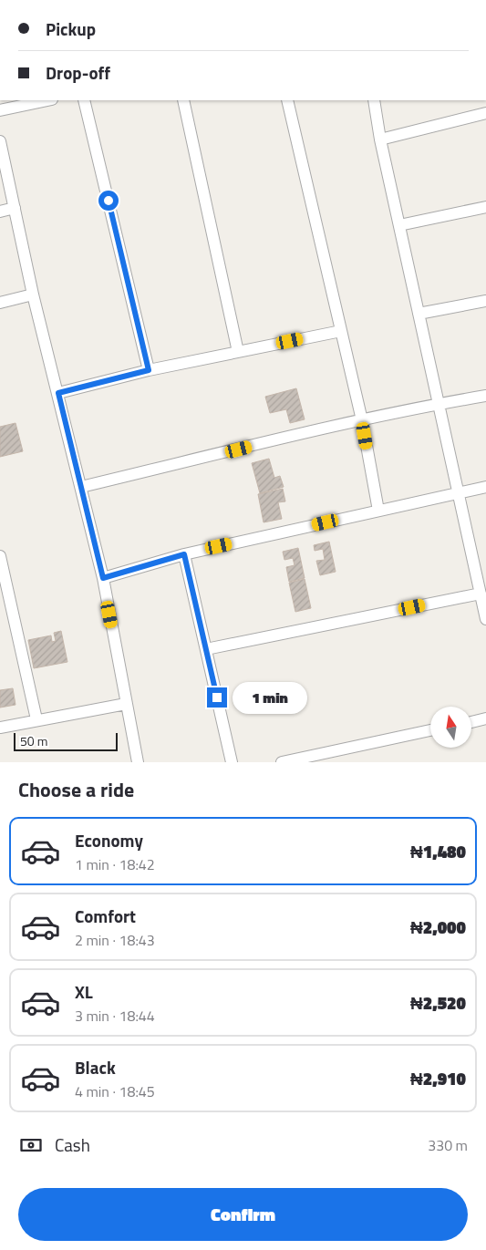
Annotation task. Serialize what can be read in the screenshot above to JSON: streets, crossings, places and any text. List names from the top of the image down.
{
  "scale_bar": "50 m",
  "north": "top",
  "page": {
    "banner": ["Pickup", "Drop-off"],
    "bubble": "1 min",
    "scale": "50 m",
    "heading": "Choose a ride",
    "list": [
      {
        "name": "Economy",
        "note": "1 min · 18:42",
        "value": "₦1,480"
      },
      {
        "name": "Comfort",
        "note": "2 min · 18:43",
        "value": "₦2,000"
      },
      {
        "name": "XL",
        "note": "3 min · 18:44",
        "value": "₦2,520"
      },
      {
        "name": "Black",
        "note": "4 min · 18:45",
        "value": "₦2,910"
      }
    ],
    "pay": ["Cash", "330 m"],
    "buttons": "Confirm"
  }
}
